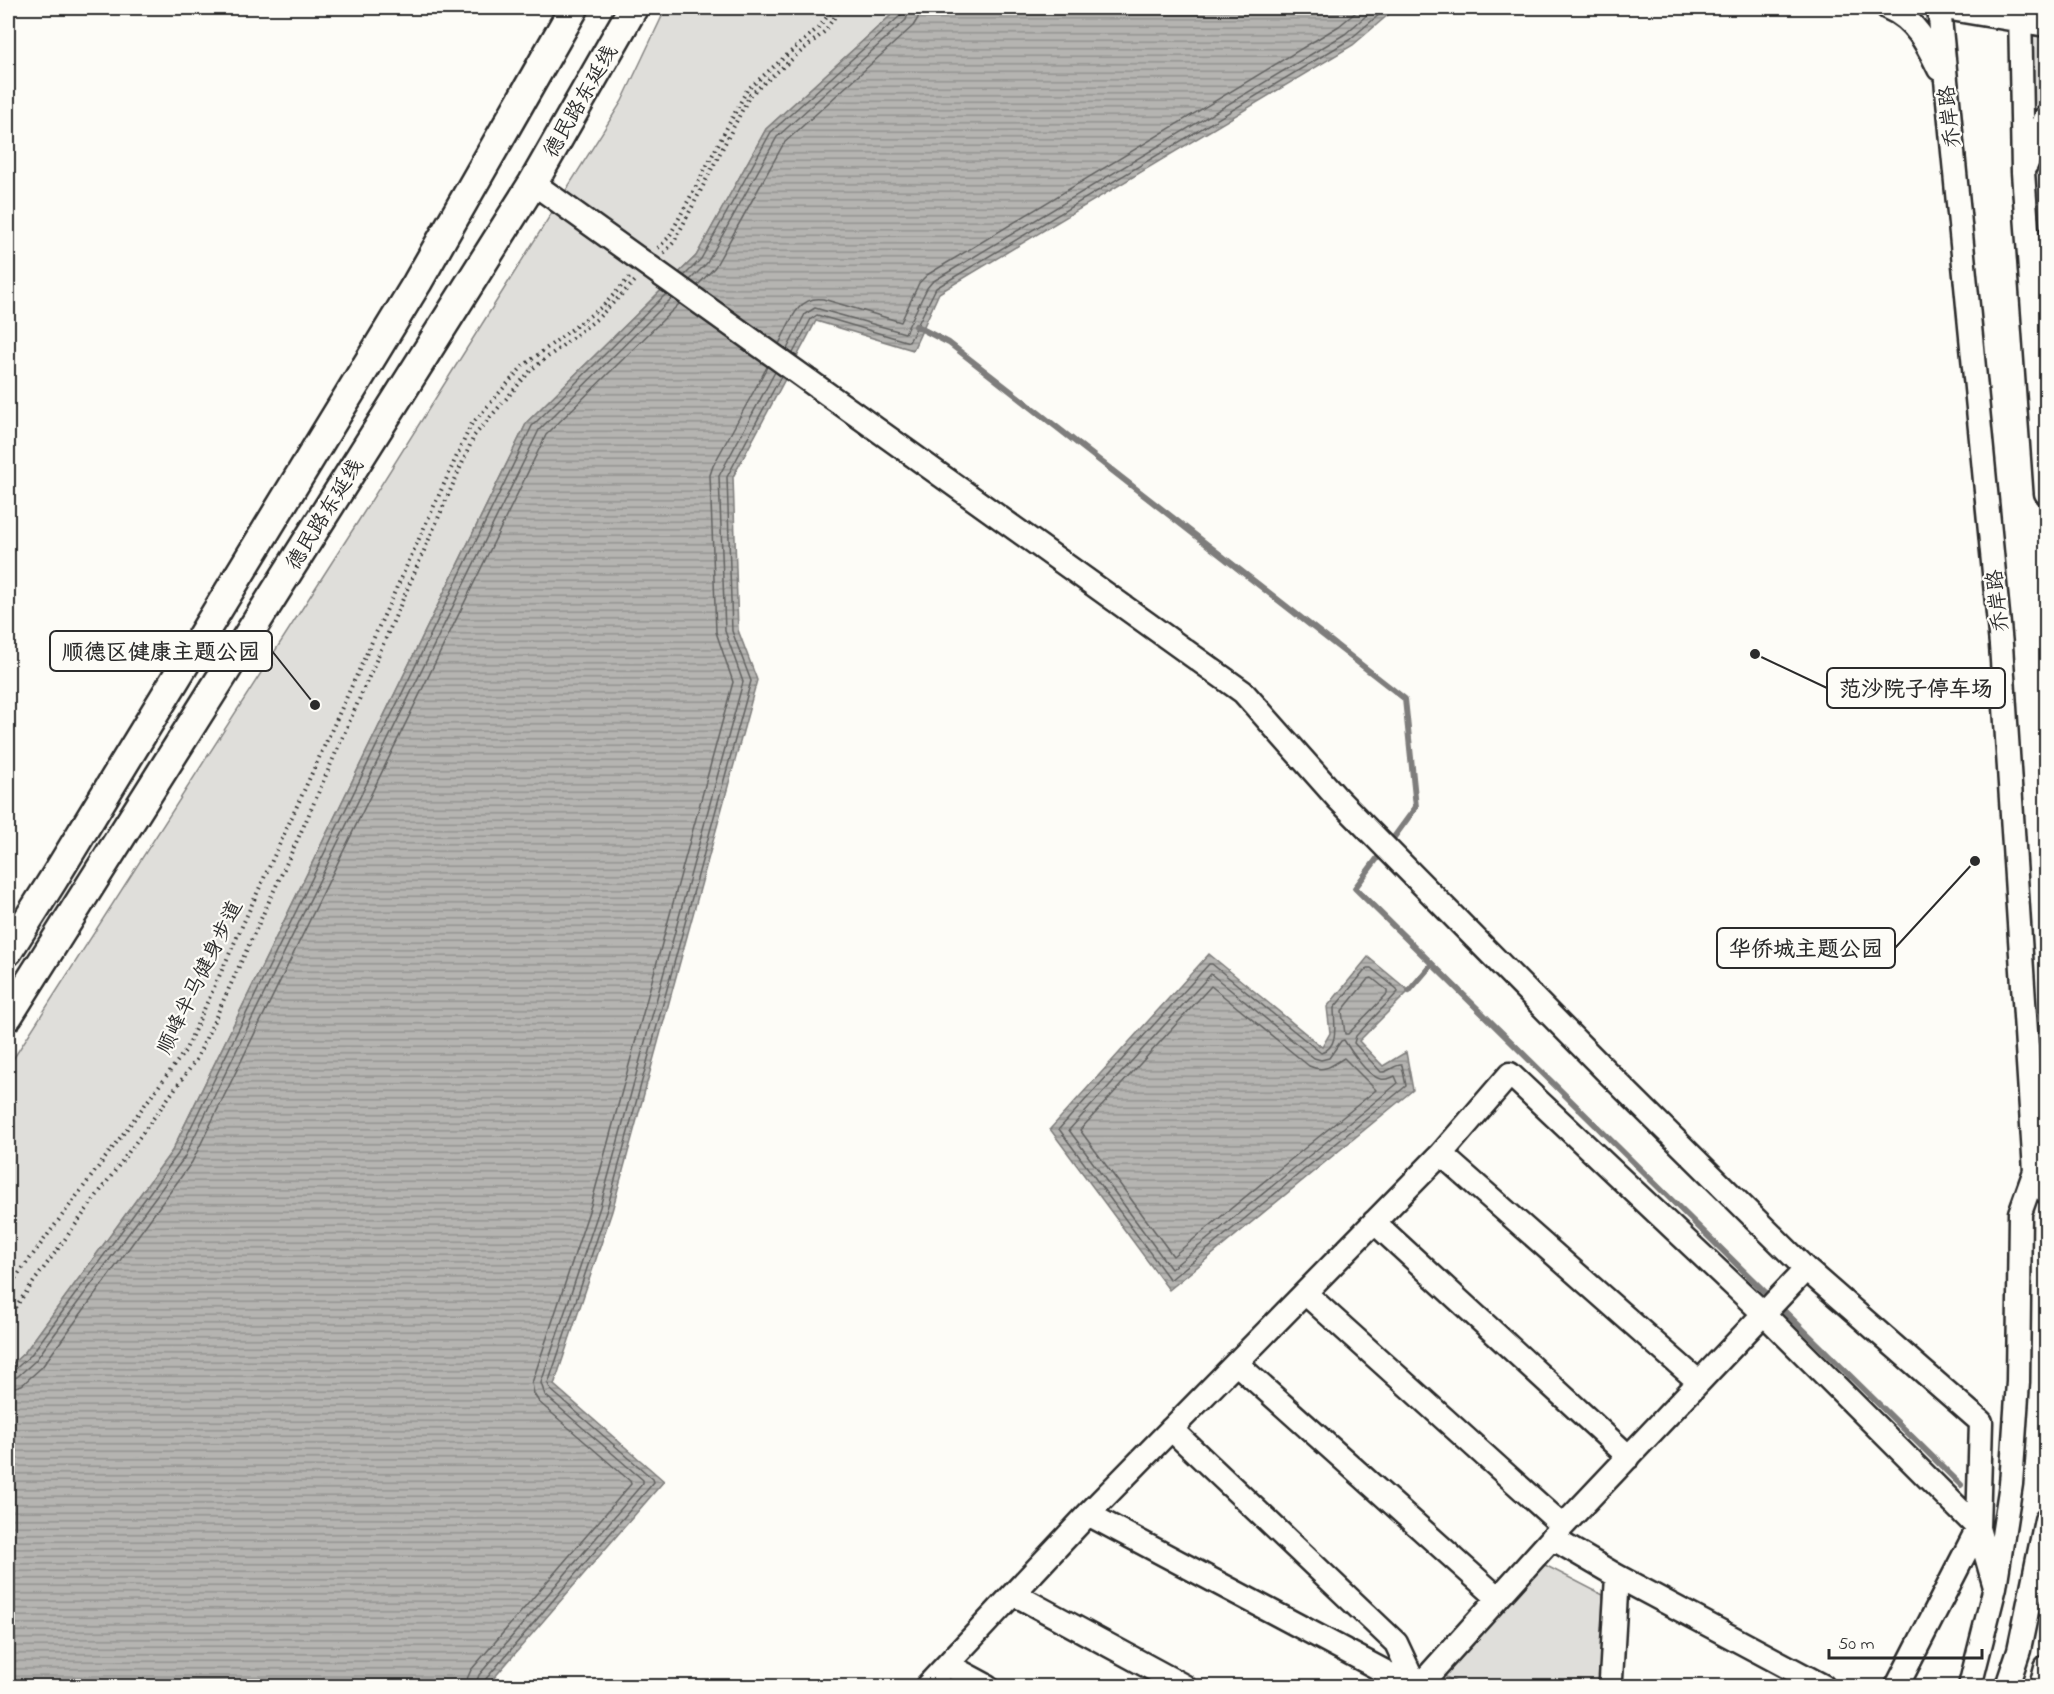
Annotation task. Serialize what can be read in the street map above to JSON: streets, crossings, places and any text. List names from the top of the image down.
{
  "streets": {
    "main road": ["德民路东延线"],
    "street": ["乔岸路"],
    "path": ["顺峰半马健身步道"]
  },
  "places": ["范沙院子停车场", "顺德区健康主题公园", "华侨城主题公园"],
  "scale_bar": "50 m"
}
